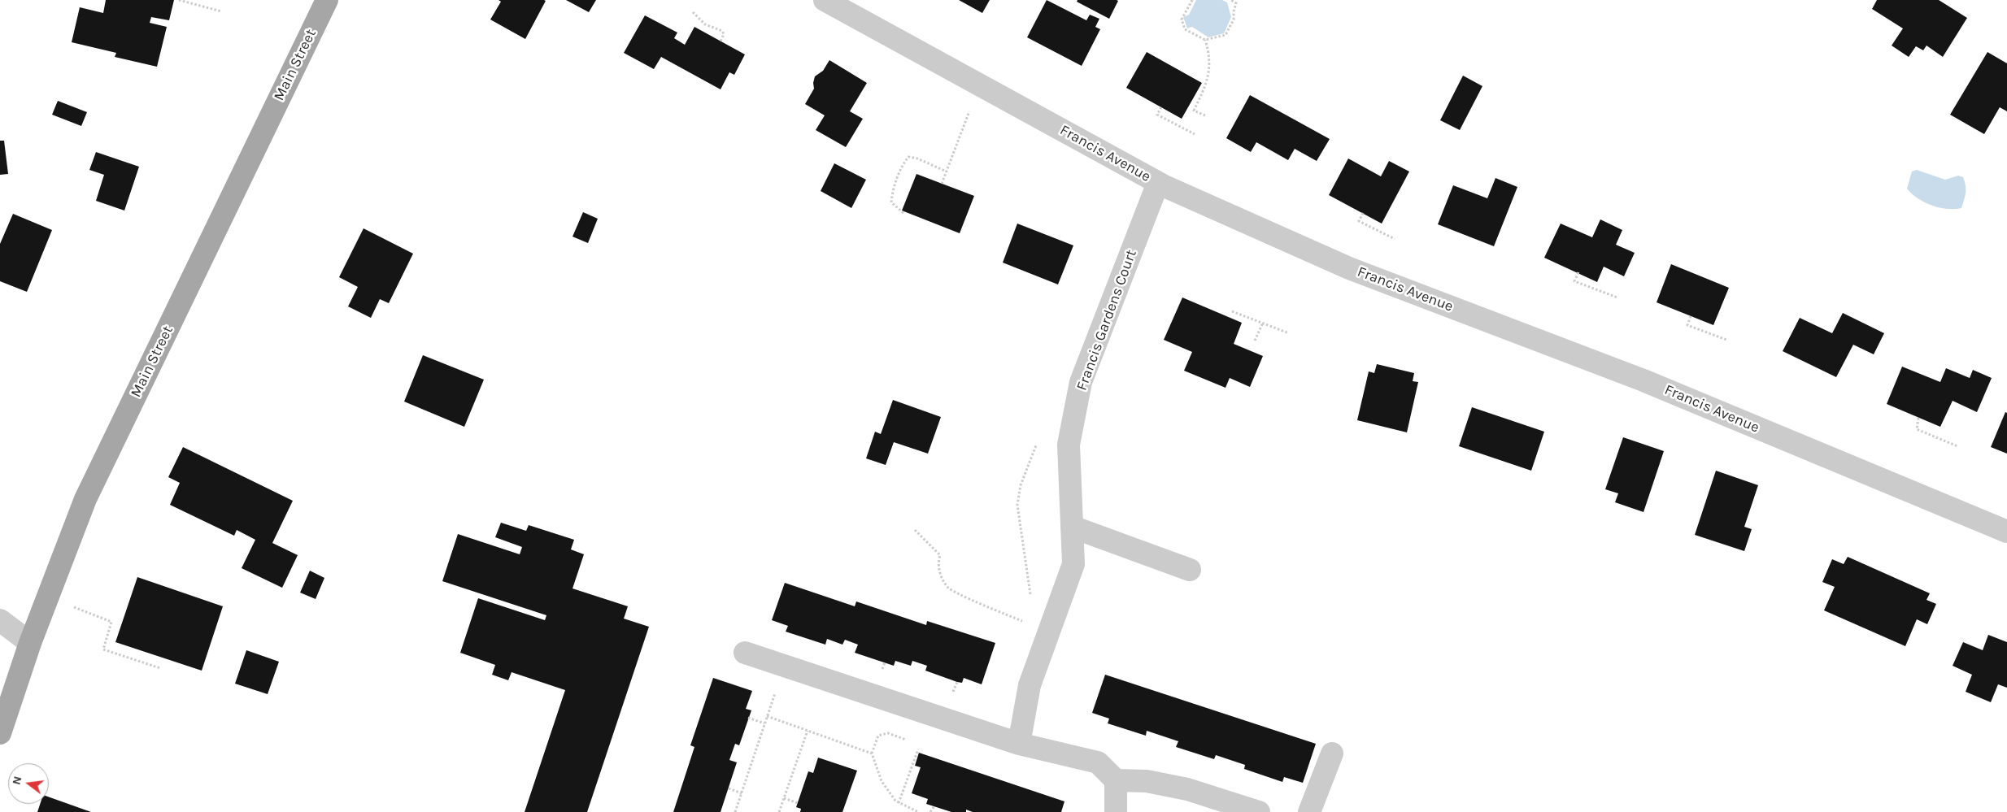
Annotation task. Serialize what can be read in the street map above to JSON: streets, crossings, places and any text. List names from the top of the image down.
{
  "streets": {
    "main road": ["Main Street"],
    "street": ["Francis Avenue", "Francis Gardens Court"]
  },
  "crossings": [
    ["Francis Avenue", "Francis Gardens Court"]
  ],
  "north": "left"
}
